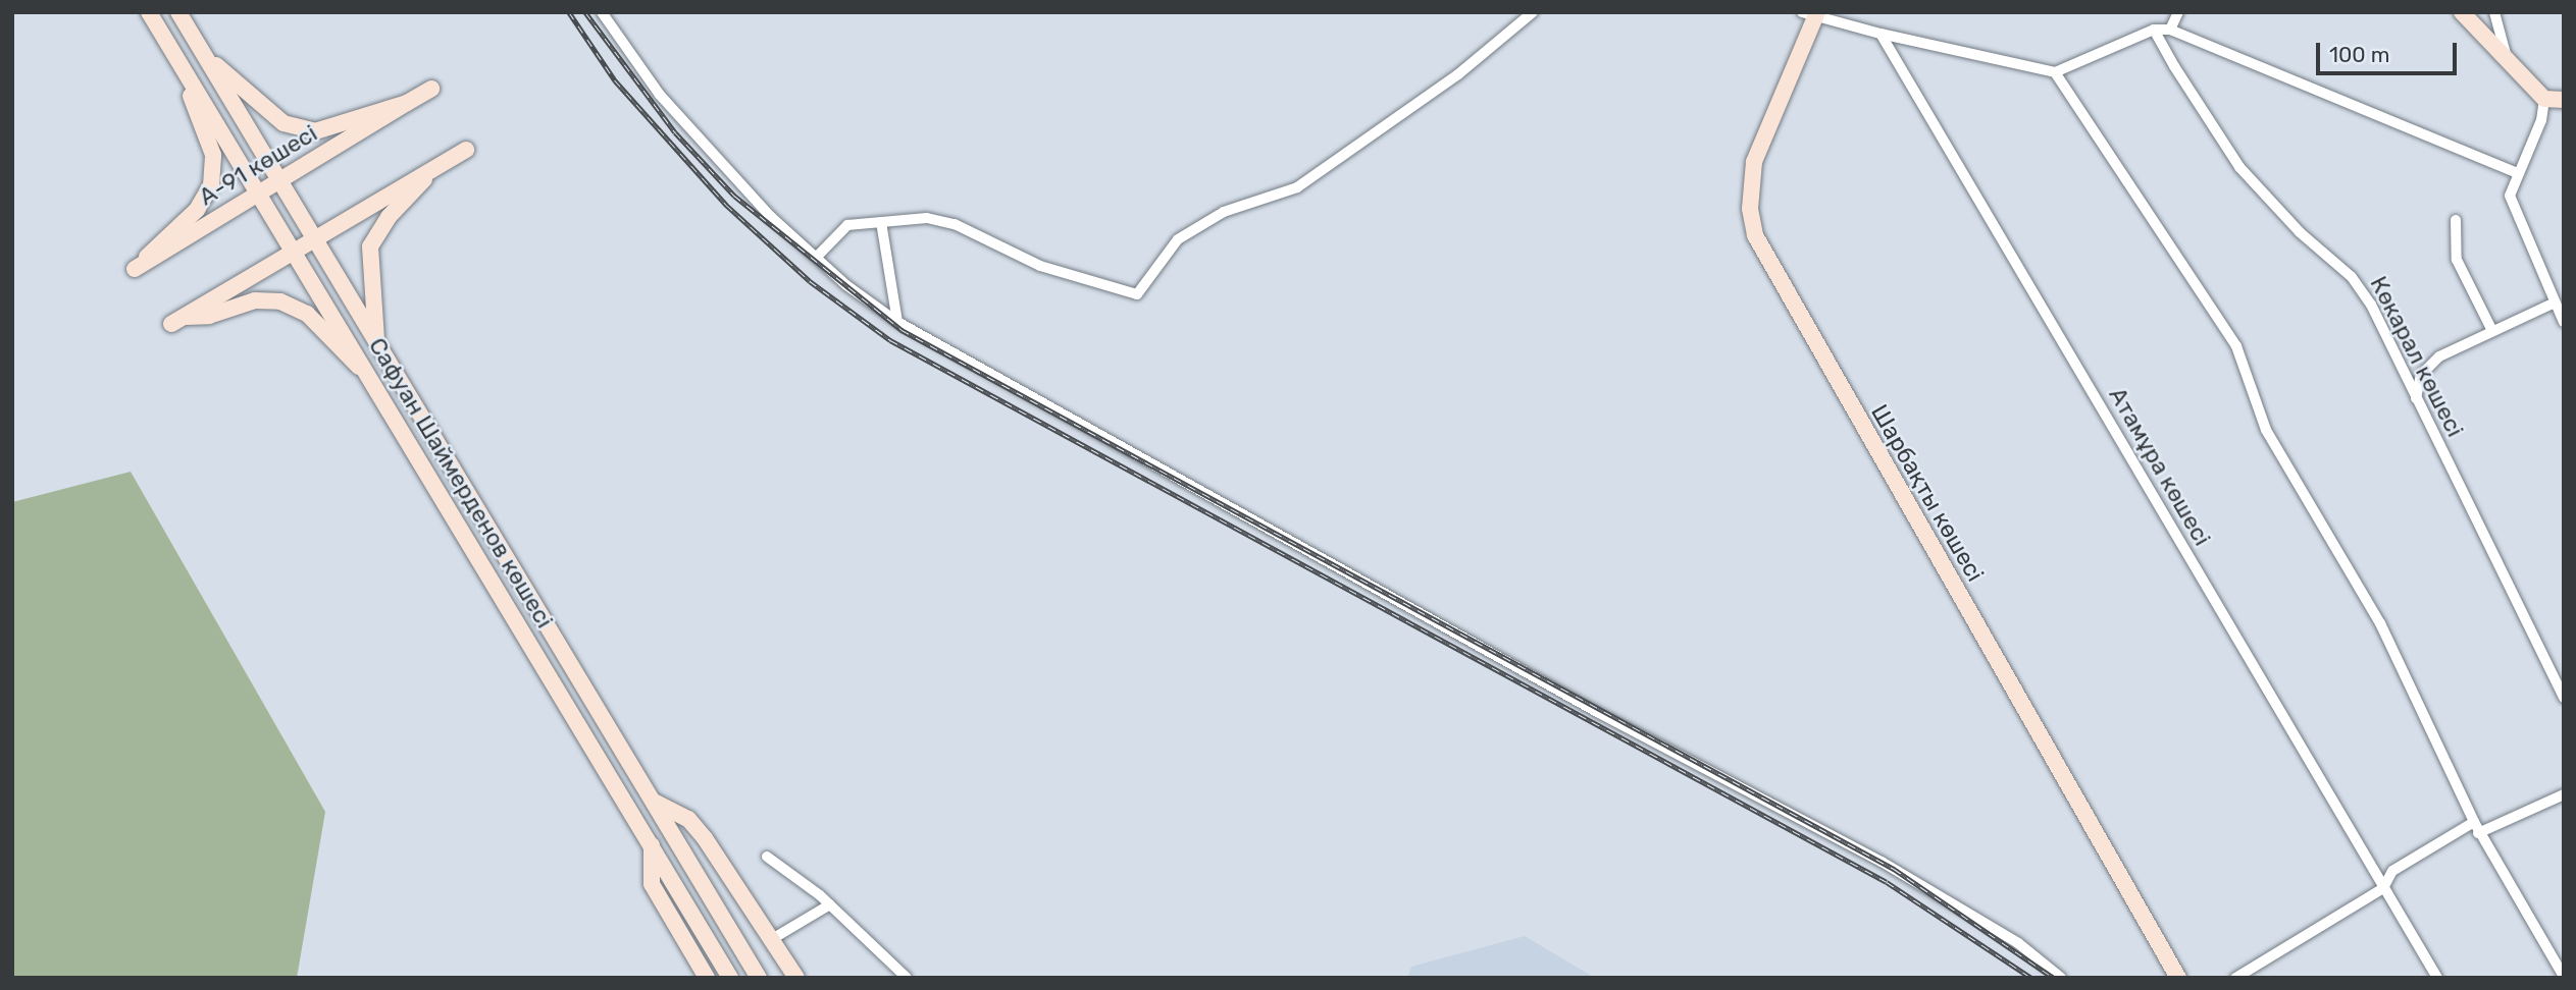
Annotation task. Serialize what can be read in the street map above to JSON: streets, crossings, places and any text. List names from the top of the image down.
{
  "streets": {
    "street": [
      "А-91 көшесі",
      "Көкарал көшесі",
      "Атамұра көшесі",
      "Сафуан Шаймерденов көшесі",
      "Шарбақты көшесі"
    ]
  },
  "crossings": [
    ["А-91 көшесі", "Сафуан Шаймерденов көшесі"]
  ],
  "scale_bar": "100 m"
}
